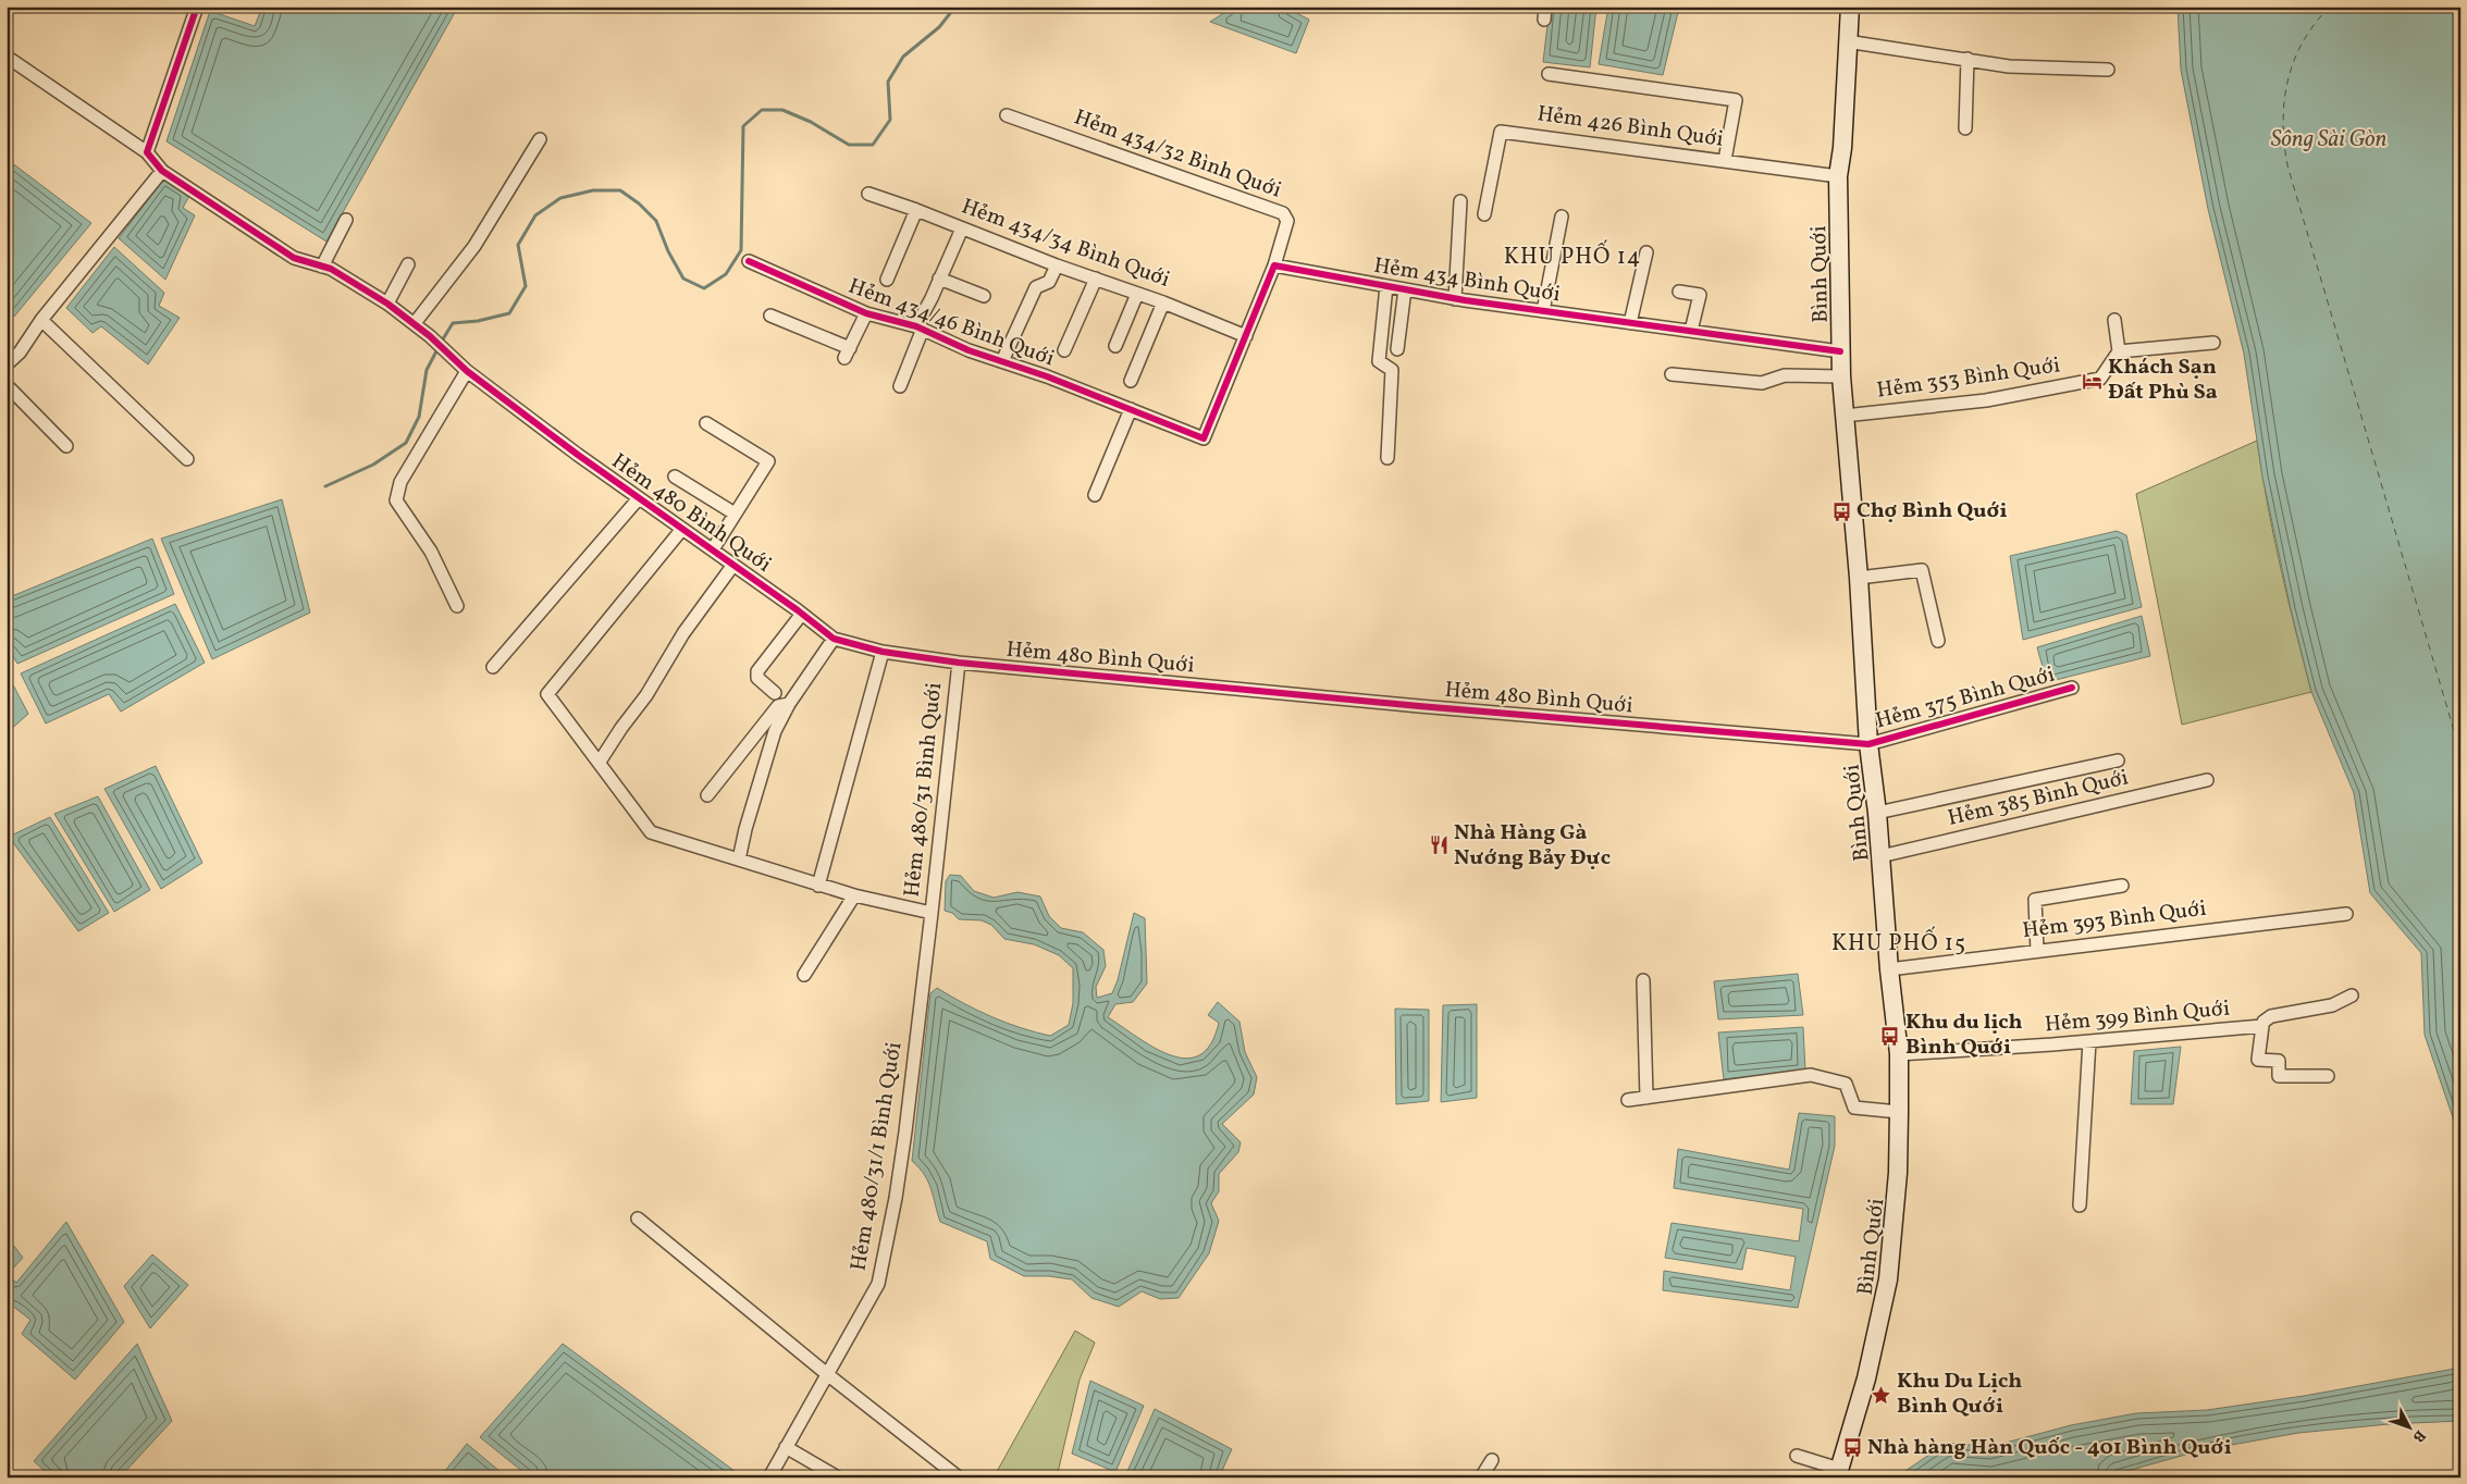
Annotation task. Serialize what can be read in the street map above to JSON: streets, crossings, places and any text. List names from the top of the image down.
{
  "streets": {
    "main road": ["Bình Quới"],
    "street": [
      "Hẻm 426 Bình Quới",
      "Hẻm 434/32 Bình Quới",
      "Hẻm 434/34 Bình Quới",
      "Hẻm 434 Bình Quới",
      "Hẻm 434/46 Bình Quới",
      "Hẻm 353 Bình Quới",
      "Hẻm 480 Bình Quới",
      "Hẻm 375 Bình Quới",
      "Hẻm 480/31 Bình Quới",
      "Hẻm 385 Bình Quới",
      "Hẻm 393 Bình Quới",
      "Hẻm 399 Bình Quới",
      "Hẻm 480/31/1 Bình Quới"
    ]
  },
  "crossings": [
    ["Hẻm 426 Bình Quới", "Bình Quới"],
    ["Hẻm 434/32 Bình Quới", "Hẻm 434 Bình Quới"],
    ["Hẻm 434/34 Bình Quới", "Hẻm 434/46 Bình Quới"],
    ["Bình Quới", "Hẻm 434 Bình Quới"],
    ["Bình Quới", "Hẻm 353 Bình Quới"],
    ["Bình Quới", "Hẻm 480 Bình Quới"],
    ["Bình Quới", "Hẻm 375 Bình Quới"],
    ["Bình Quới", "Hẻm 385 Bình Quới"],
    ["Bình Quới", "Hẻm 393 Bình Quới"],
    ["Bình Quới", "Hẻm 399 Bình Quới"],
    ["Hẻm 480 Bình Quới", "Hẻm 375 Bình Quới"],
    ["Hẻm 480 Bình Quới", "Hẻm 480/31 Bình Quới"],
    ["Hẻm 480/31 Bình Quới", "Hẻm 480/31/1 Bình Quới"]
  ],
  "districts": ["KHU PHỐ 14", "KHU PHỐ 15"],
  "water": ["Sông Sài Gòn"],
  "places": {
    "hotel": ["Khách Sạn Đất Phù Sa"],
    "bus stop": ["Chợ Bình Quới", "Khu du lịch Bình Quới", "Nhà hàng Hàn Quốc - 401 Bình Quới"],
    "restaurant": ["Nhà Hàng Gà Nướng Bảy Đực"],
    "place": ["Khu Du Lịch Bình Qưới"]
  },
  "north": "bottom right"
}
